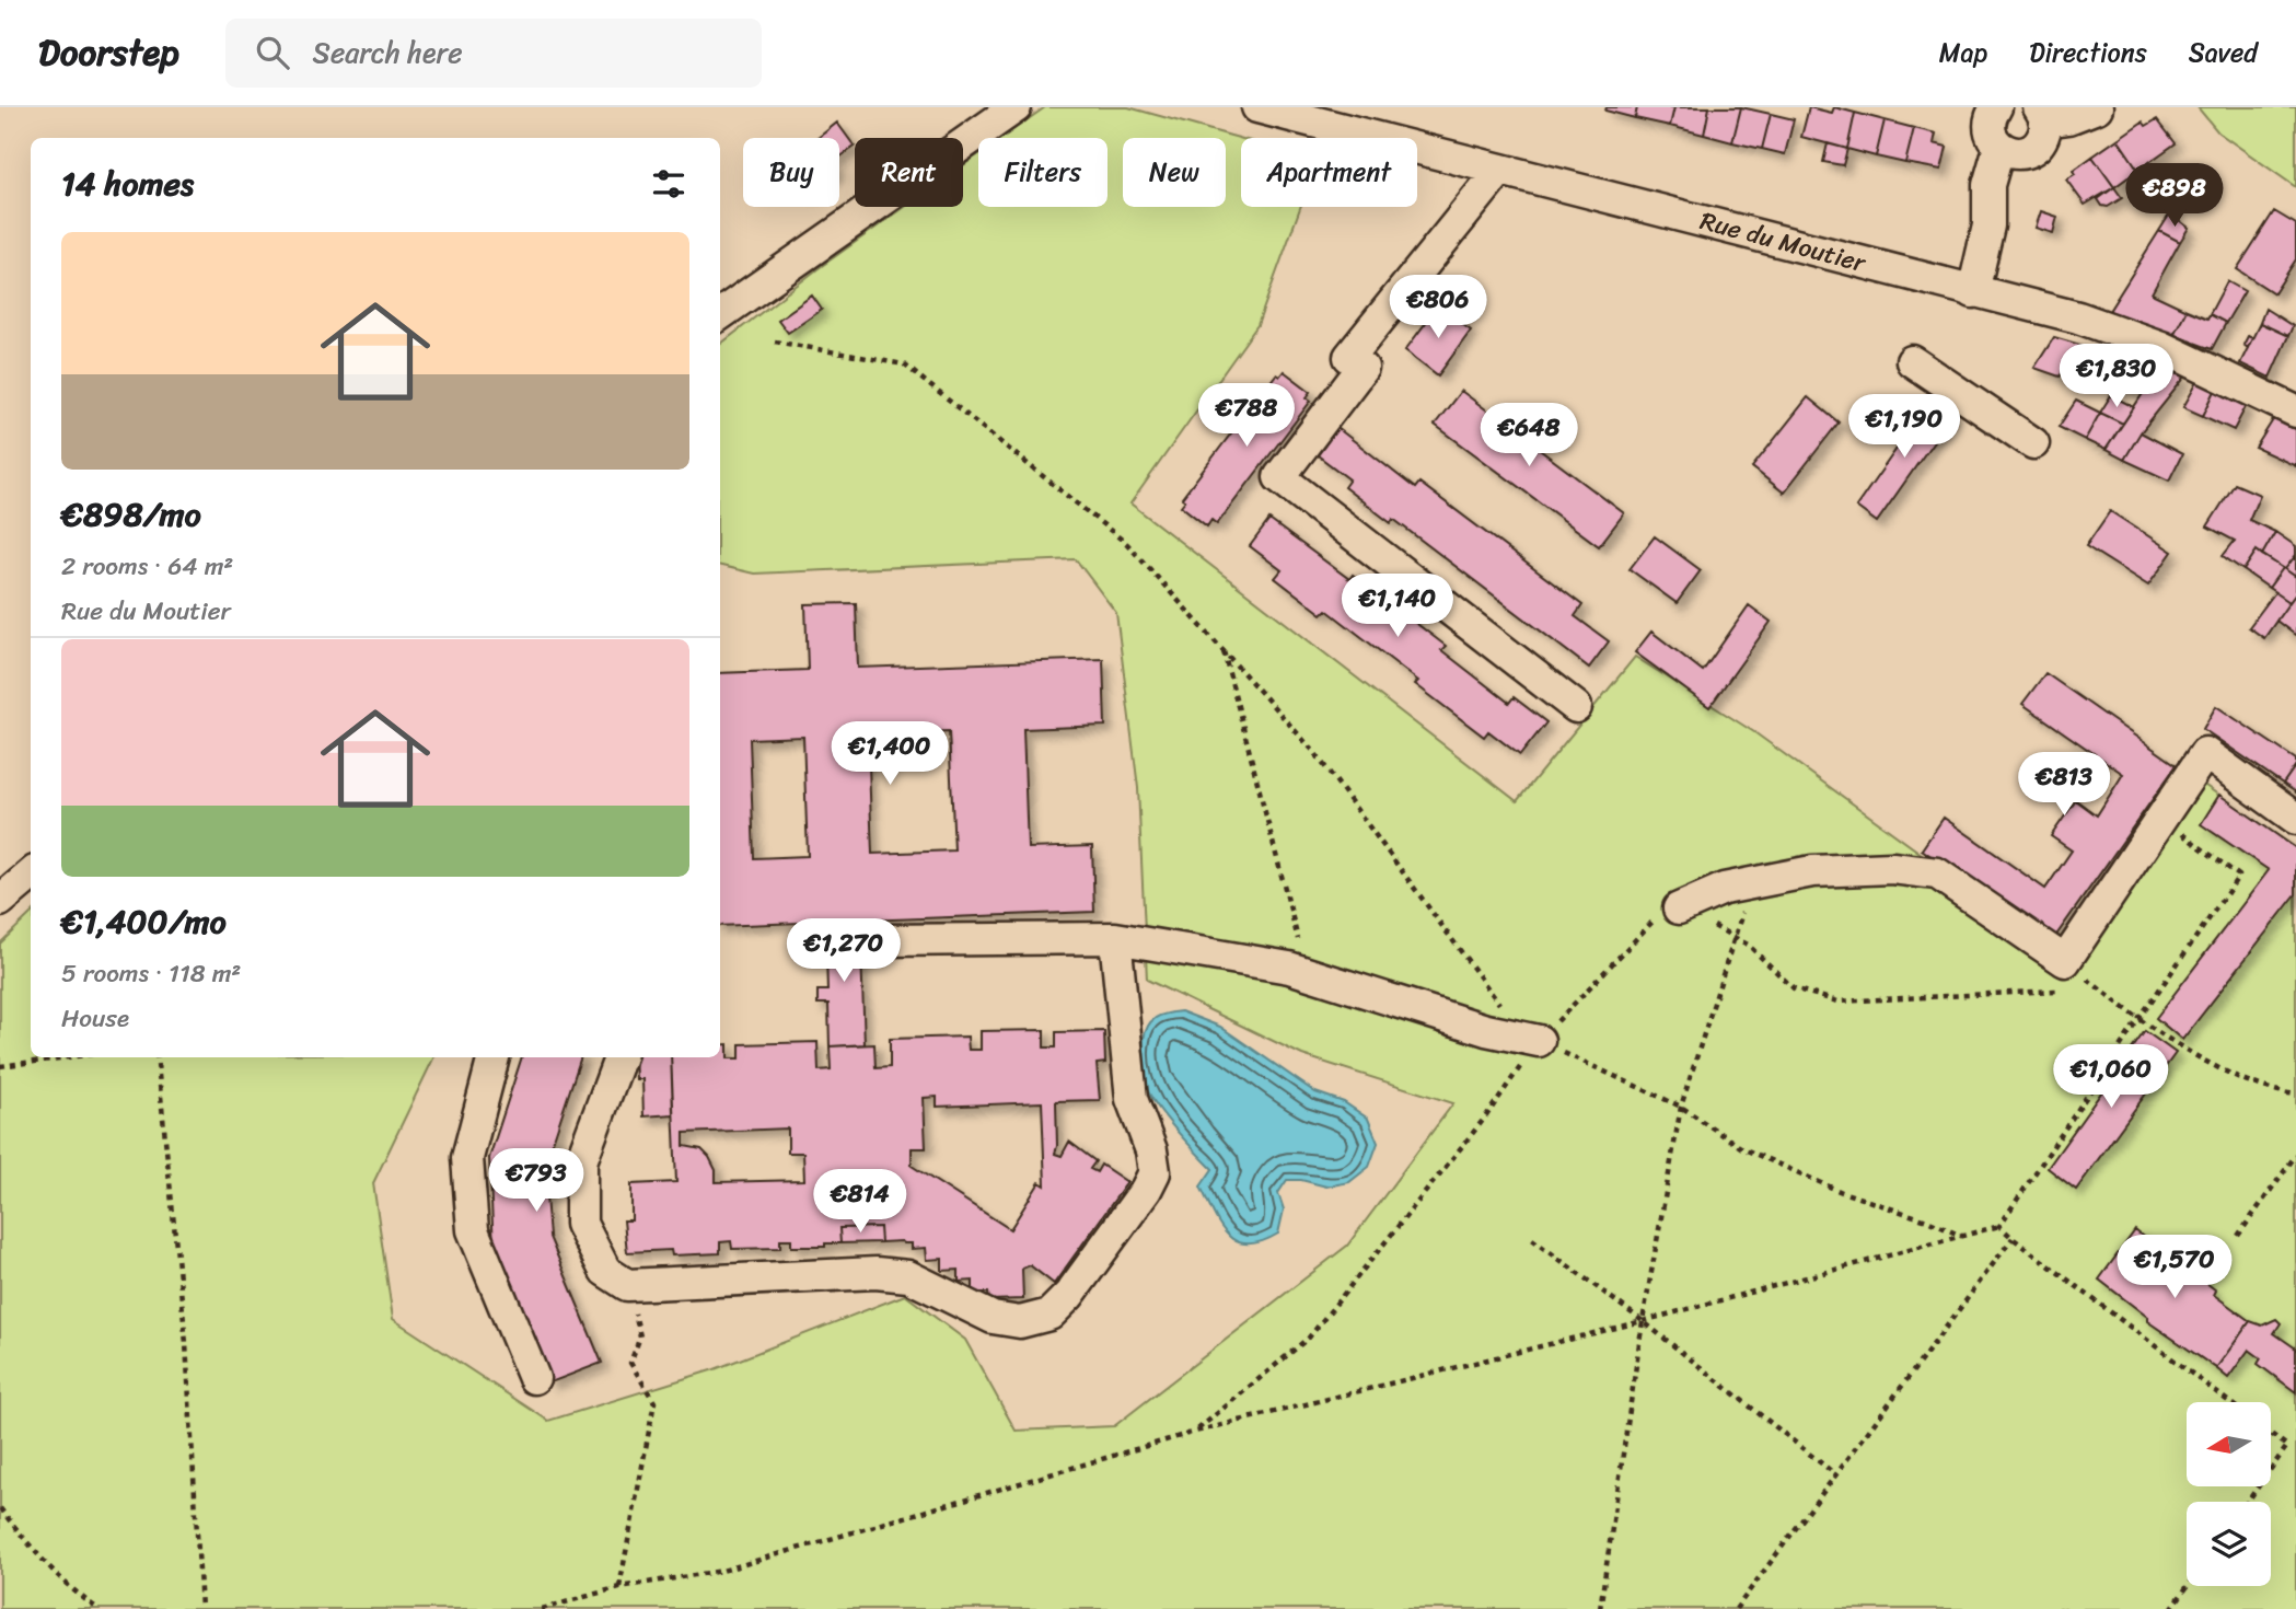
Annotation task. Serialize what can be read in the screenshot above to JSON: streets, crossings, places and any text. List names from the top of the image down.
{
  "streets": {
    "street": ["Rue du Moutier"]
  },
  "north": "left",
  "page": {
    "header": "Doorstep",
    "search": "Search here",
    "nav": ["Map", "Directions", "Saved"],
    "chip": [
      "Buy",
      "Rent",
      "Filters",
      "New",
      "Apartment"
    ],
    "heading": "14 homes",
    "price": [
      "€898",
      "€806",
      "€1,830",
      "€788",
      "€1,190",
      "€648",
      "€1,140",
      "€1,400",
      "€813",
      "€1,270",
      "€1,060",
      "€793",
      "€814",
      "€1,570"
    ],
    "list": [
      {
        "name": "€898/mo",
        "note": "2 rooms · 64 m² · Rue du Moutier"
      },
      {
        "name": "€1,400/mo",
        "note": "5 rooms · 118 m² · House"
      }
    ]
  }
}
